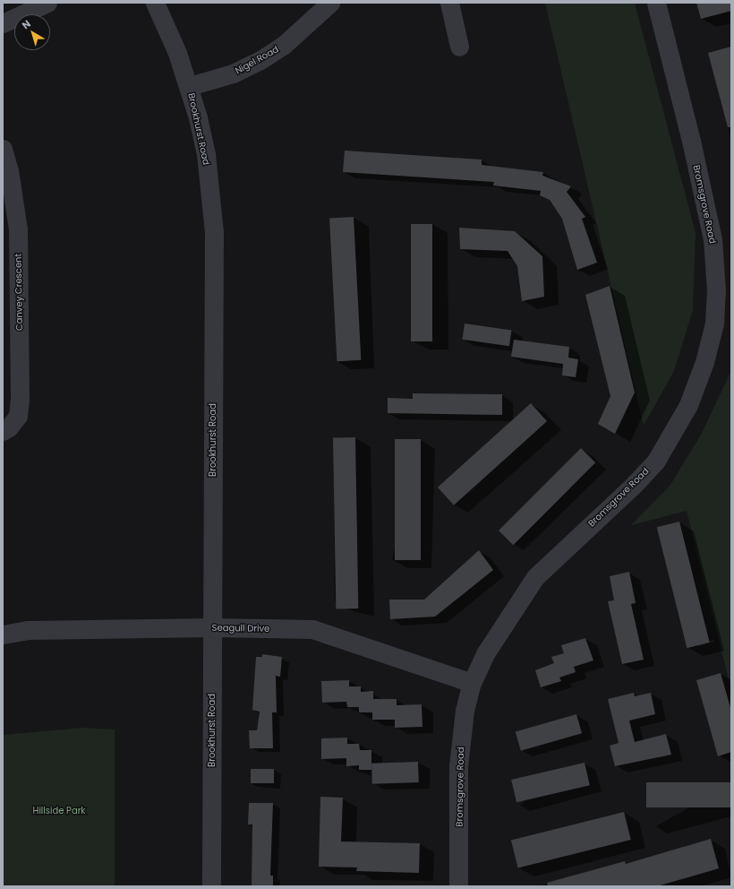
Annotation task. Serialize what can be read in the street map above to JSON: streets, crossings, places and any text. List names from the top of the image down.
{
  "streets": {
    "street": [
      "Nigel Road",
      "Brookhurst Road",
      "Bromsgrove Road",
      "Canvey Crescent",
      "Seagull Drive"
    ]
  },
  "crossings": [
    ["Nigel Road", "Brookhurst Road"],
    ["Brookhurst Road", "Seagull Drive"],
    ["Bromsgrove Road", "Seagull Drive"]
  ],
  "parks": ["Hillside Park"],
  "north": "top left"
}
